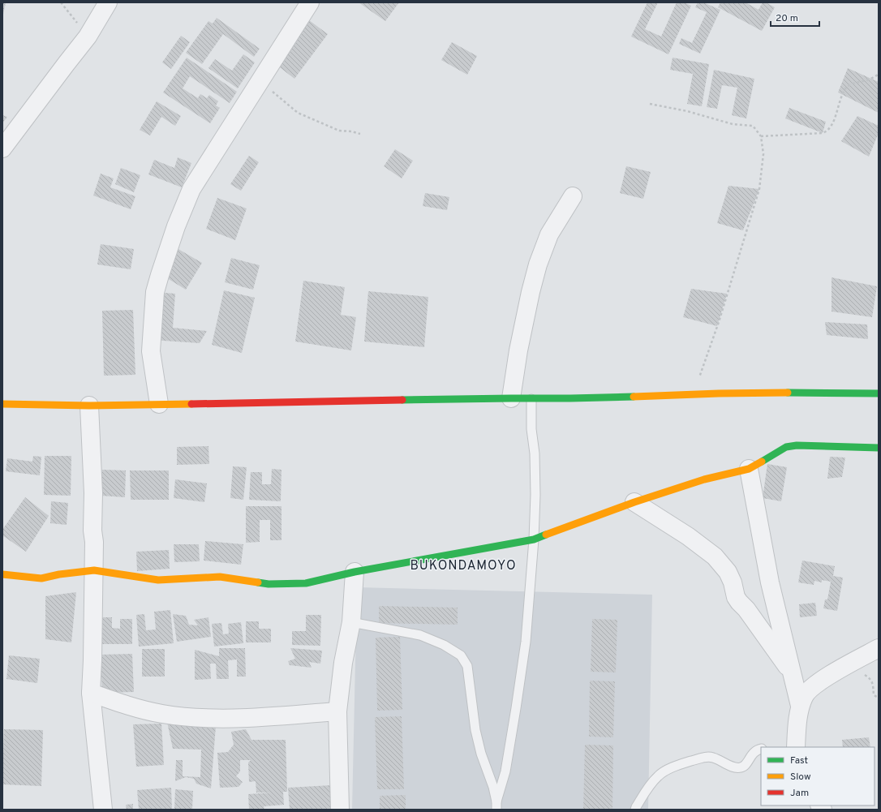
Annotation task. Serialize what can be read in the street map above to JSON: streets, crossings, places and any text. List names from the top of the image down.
{
  "districts": ["BUKONDAMOYO"],
  "legend": ["Fast", "Slow", "Jam"],
  "scale_bar": "20 m"
}
